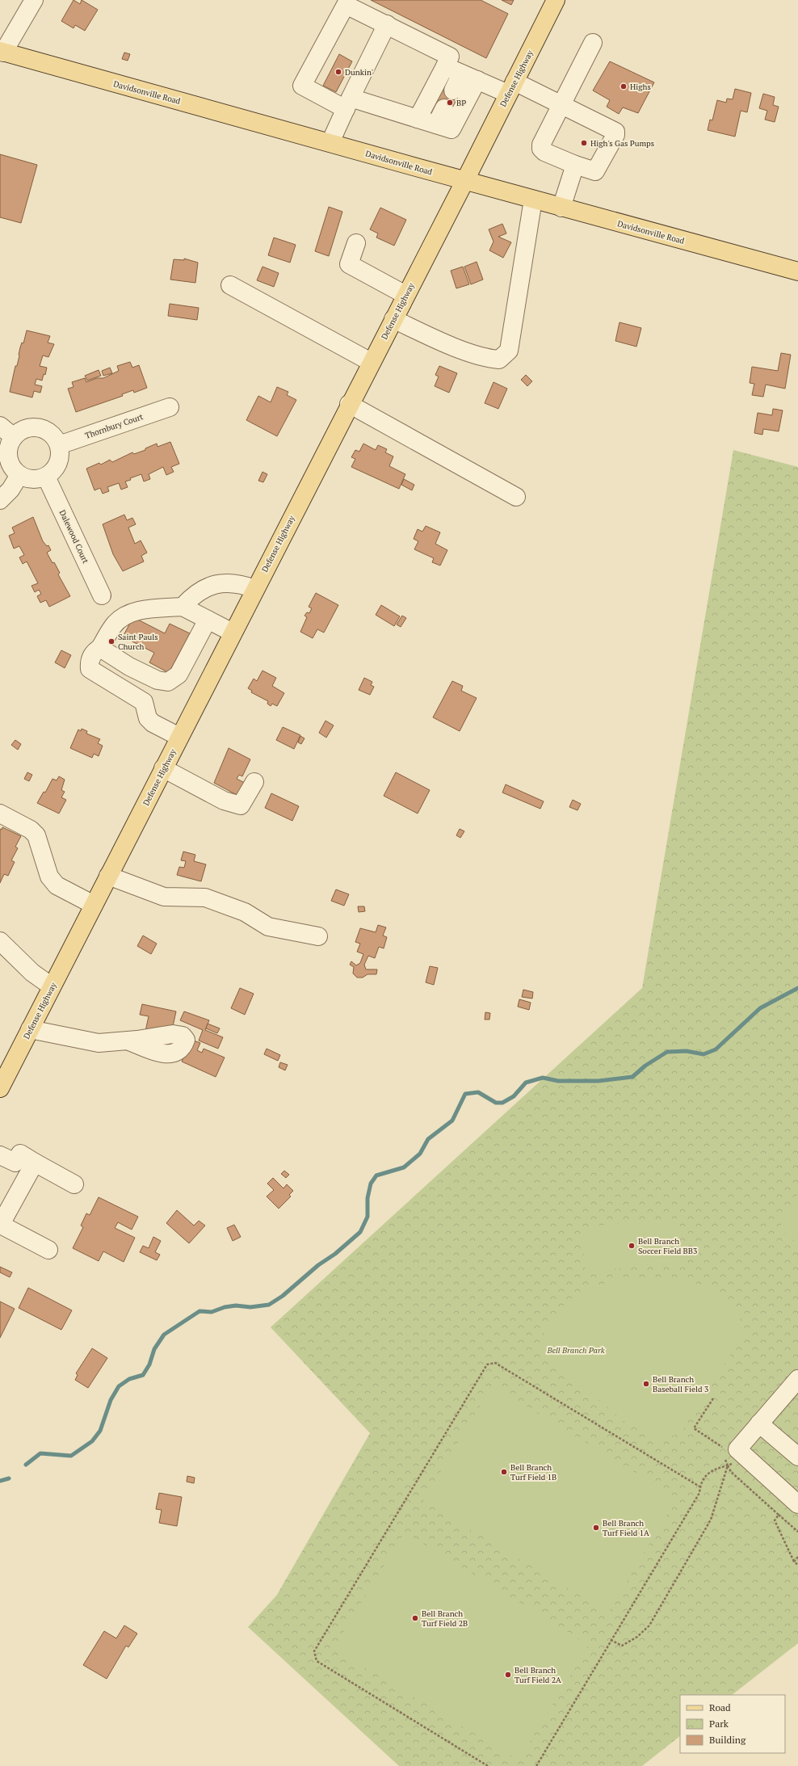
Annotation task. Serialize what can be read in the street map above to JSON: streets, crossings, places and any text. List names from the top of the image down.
{
  "streets": {
    "main road": ["Defense Highway", "Davidsonville Road"],
    "street": ["Thornbury Court", "Dalewood Court"]
  },
  "crossings": [
    ["Defense Highway", "Davidsonville Road"],
    ["Thornbury Court", "Dalewood Court"]
  ],
  "parks": ["Bell Branch Park"],
  "places": [
    "Dunkin'",
    "Highs",
    "BP",
    "High's Gas Pumps",
    "Saint Pauls Church",
    "Bell Branch Soccer Field BB3",
    "Bell Branch Baseball Field 3",
    "Bell Branch Turf Field 1B",
    "Bell Branch Turf Field 1A",
    "Bell Branch Turf Field 2B",
    "Bell Branch Turf Field 2A"
  ],
  "legend": ["Road", "Park", "Building"]
}
